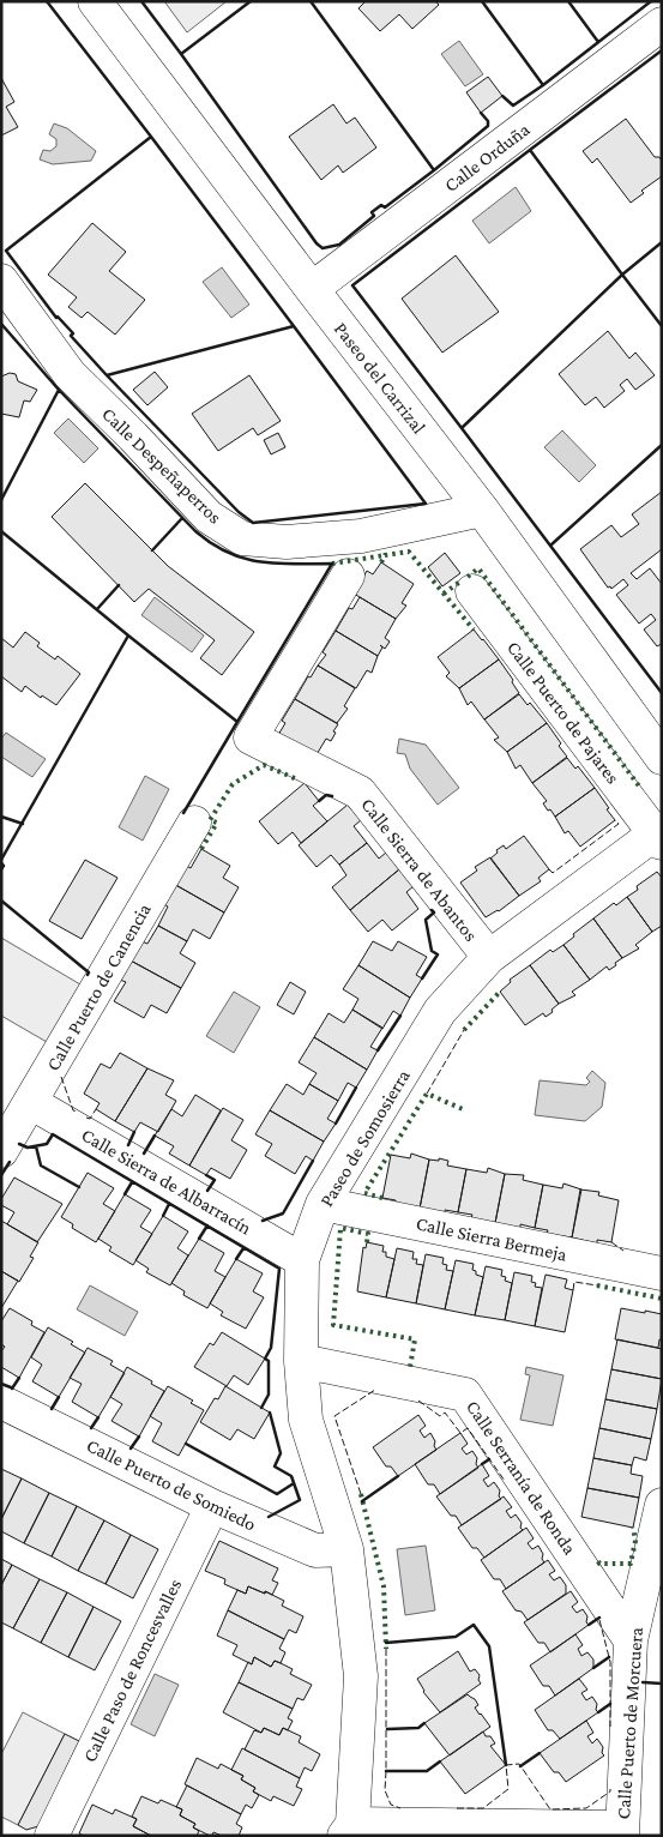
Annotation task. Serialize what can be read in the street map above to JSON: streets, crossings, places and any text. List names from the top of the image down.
{
  "streets": {
    "street": [
      "Calle Orduña",
      "Paseo del Carrizal",
      "Calle Despeñaperros",
      "Calle Puerto de Pajares",
      "Calle Sierra de Abantos",
      "Calle Puerto de Canencia",
      "Paseo de Somosierra",
      "Calle Sierra de Albarracín",
      "Calle Sierra Bermeja",
      "Calle Serranía de Ronda",
      "Calle Puerto de Somiedo",
      "Calle Paso de Roncesvalles",
      "Calle Puerto de Morcuera"
    ]
  },
  "crossings": [
    ["Calle Orduña", "Paseo del Carrizal"],
    ["Paseo del Carrizal", "Calle Despeñaperros"],
    ["Calle Puerto de Pajares", "Paseo de Somosierra"],
    ["Calle Sierra de Abantos", "Paseo de Somosierra"],
    ["Calle Puerto de Canencia", "Calle Sierra de Albarracín"],
    ["Paseo de Somosierra", "Calle Sierra de Albarracín"],
    ["Paseo de Somosierra", "Calle Sierra Bermeja"],
    ["Paseo de Somosierra", "Calle Serranía de Ronda"],
    ["Paseo de Somosierra", "Calle Puerto de Somiedo"],
    ["Calle Serranía de Ronda", "Calle Puerto de Morcuera"],
    ["Calle Puerto de Somiedo", "Calle Paso de Roncesvalles"]
  ]
}
